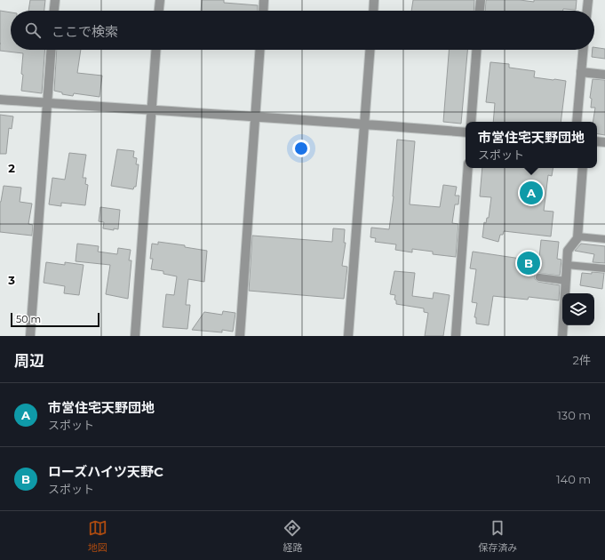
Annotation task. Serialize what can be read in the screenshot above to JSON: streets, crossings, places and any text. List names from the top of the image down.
{
  "scale_bar": "50 m",
  "page": {
    "search": "ここで検索",
    "popup": ["市営住宅天野団地", "スポット"],
    "pins": ["A", "B"],
    "scale": "50 m",
    "heading": ["周辺", "2件"],
    "list": [
      {
        "mark": "A",
        "name": "市営住宅天野団地",
        "note": "スポット",
        "value": "130 m"
      },
      {
        "mark": "B",
        "name": "ローズハイツ天野C",
        "note": "スポット",
        "value": "140 m"
      }
    ],
    "nav": ["地図", "経路", "保存済み"]
  },
  "grid": {
    "rows": ["2", "3"]
  }
}
